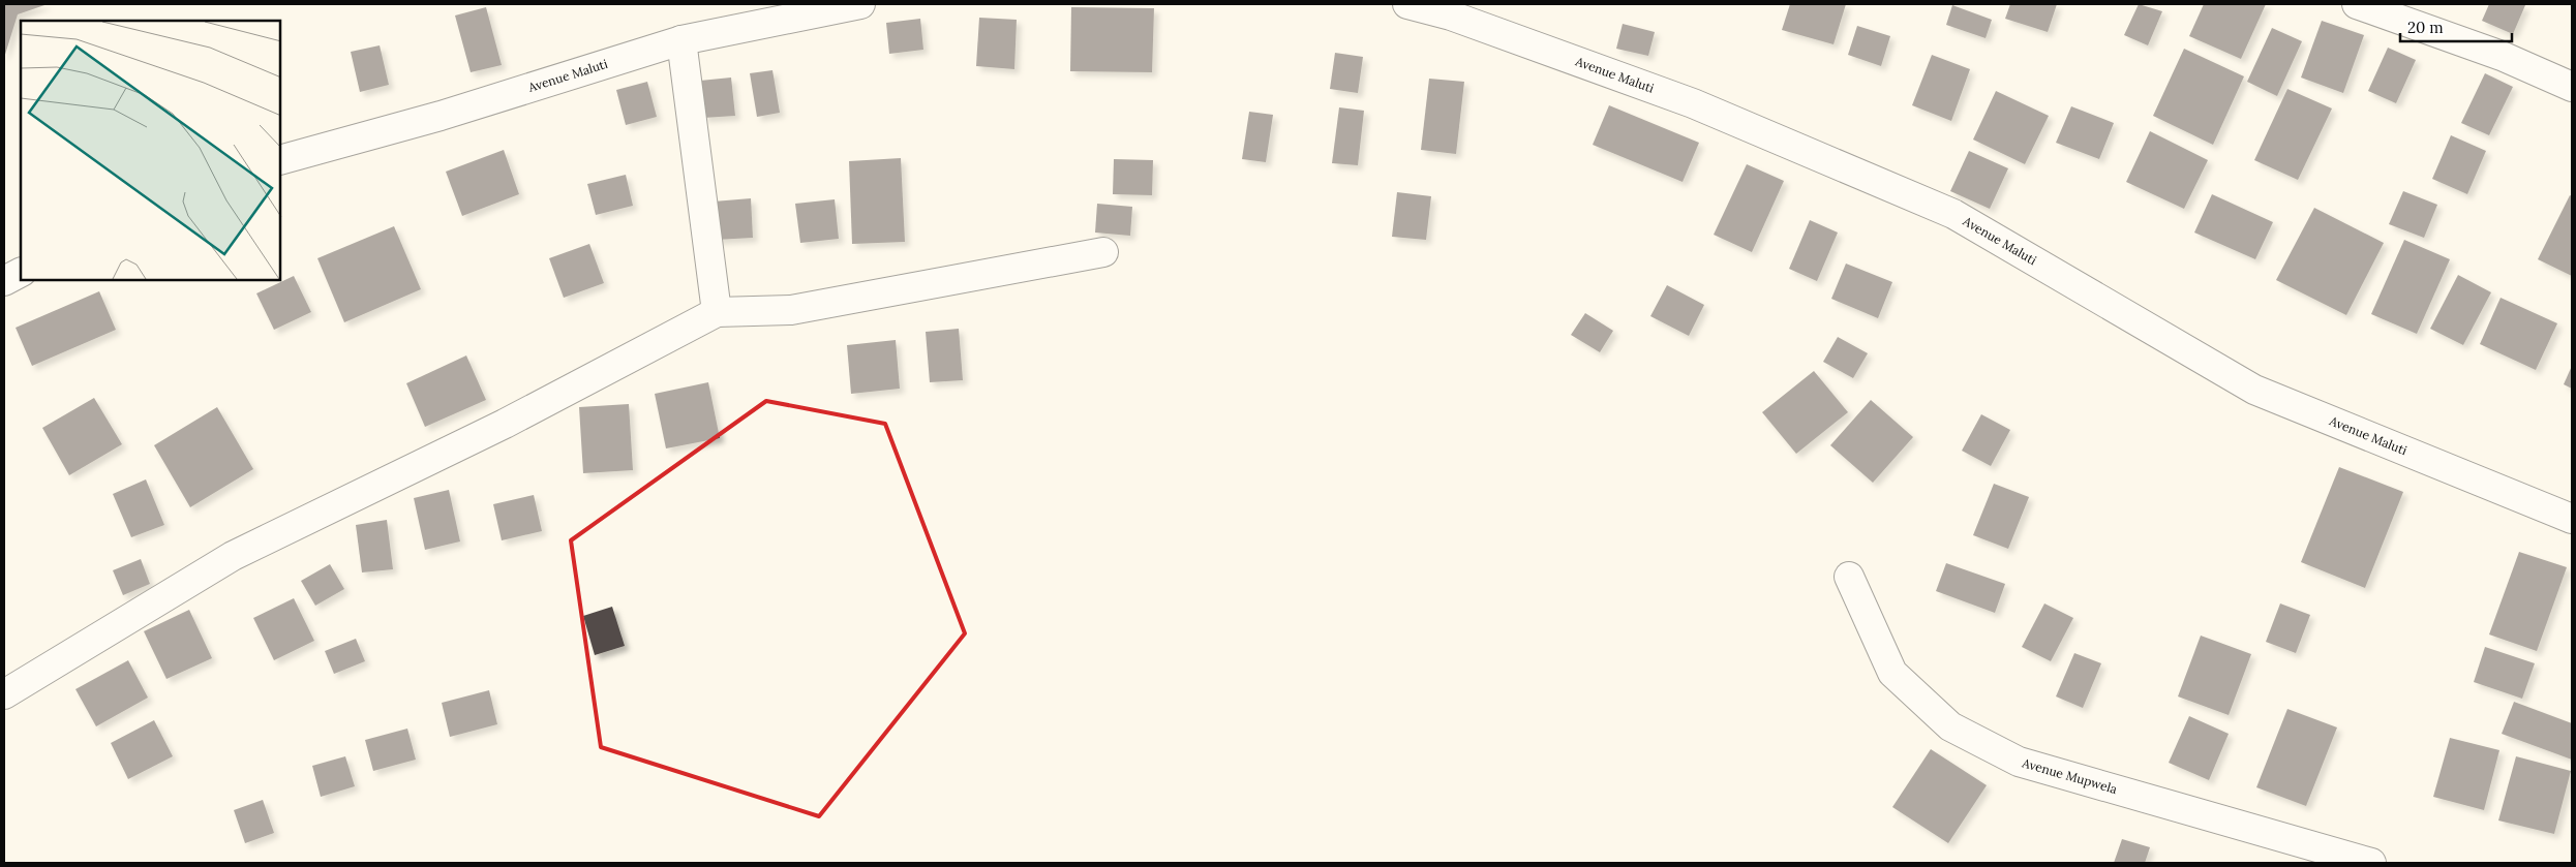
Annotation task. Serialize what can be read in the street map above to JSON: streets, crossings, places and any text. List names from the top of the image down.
{
  "streets": {
    "street": ["Avenue Maluti", "Avenue Mupwela"]
  },
  "scale_bar": "20 m"
}
